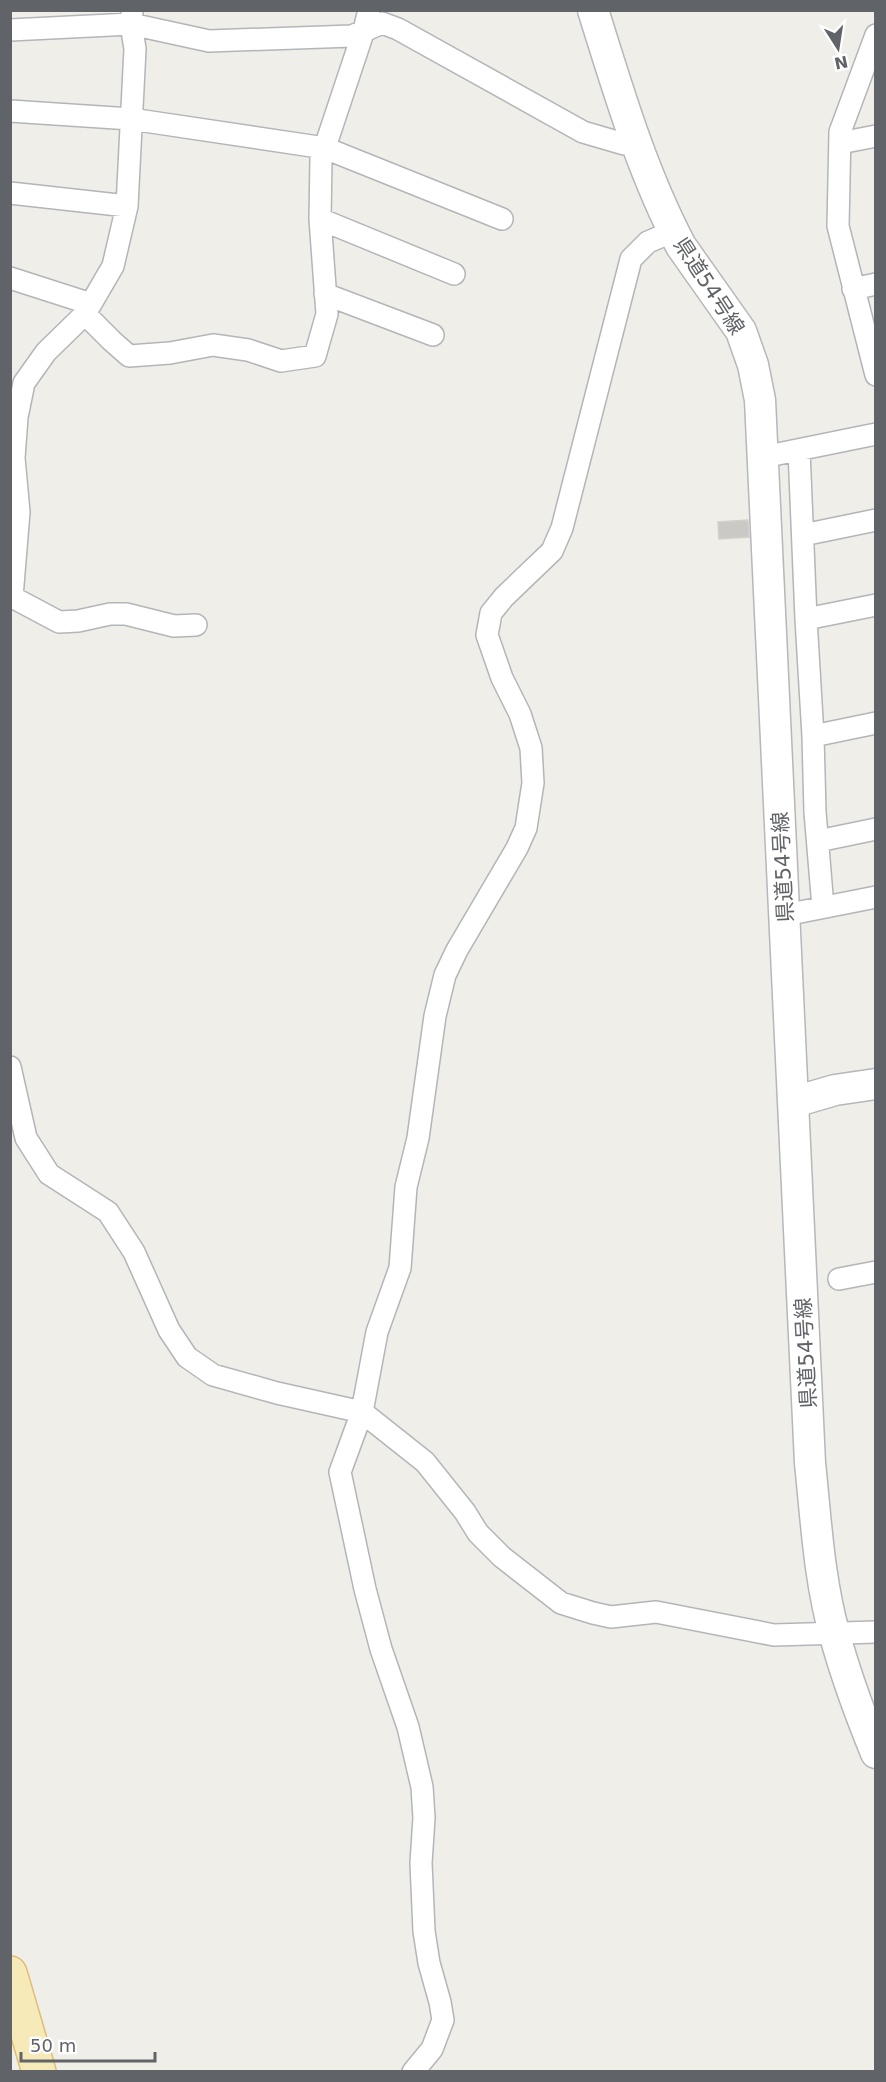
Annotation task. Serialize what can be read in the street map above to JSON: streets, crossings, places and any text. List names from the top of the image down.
{
  "streets": {
    "main road": ["県道54号線"]
  },
  "scale_bar": "50 m",
  "north": "bottom"
}
